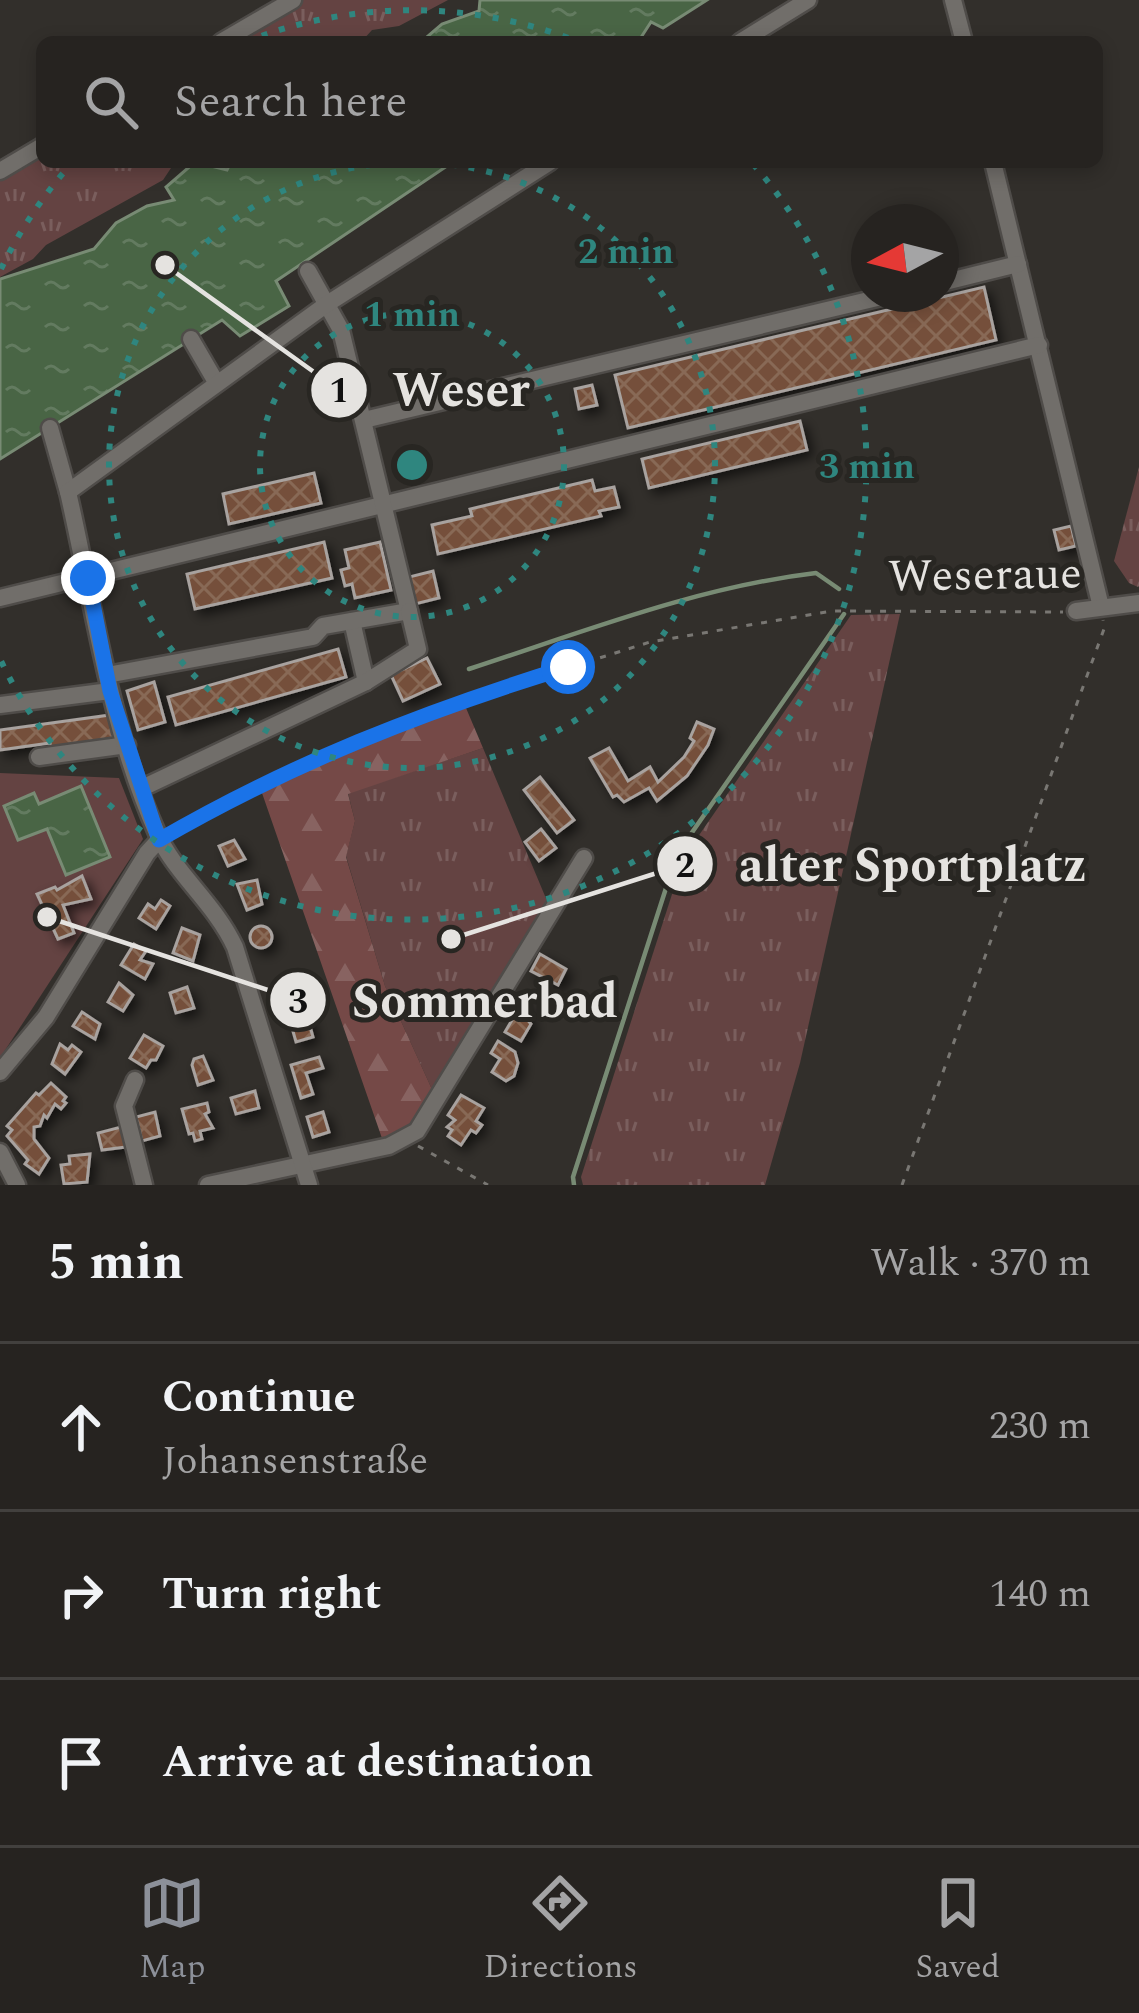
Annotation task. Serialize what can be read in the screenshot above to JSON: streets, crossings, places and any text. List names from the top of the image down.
{
  "streets": {
    "street": ["Weseraue"]
  },
  "places": ["Weser", "Sommerbad", "alter Sportplatz"],
  "north": "left",
  "page": {
    "search": "Search here",
    "heading": ["5 min", "Walk · 370 m"],
    "list": [
      ["Continue", "Johansenstraße", "230 m"],
      ["Turn right", "140 m"],
      "Arrive at destination"
    ],
    "nav": ["Map", "Directions", "Saved"]
  },
  "rings": ["2 min", "1 min", "3 min"]
}
